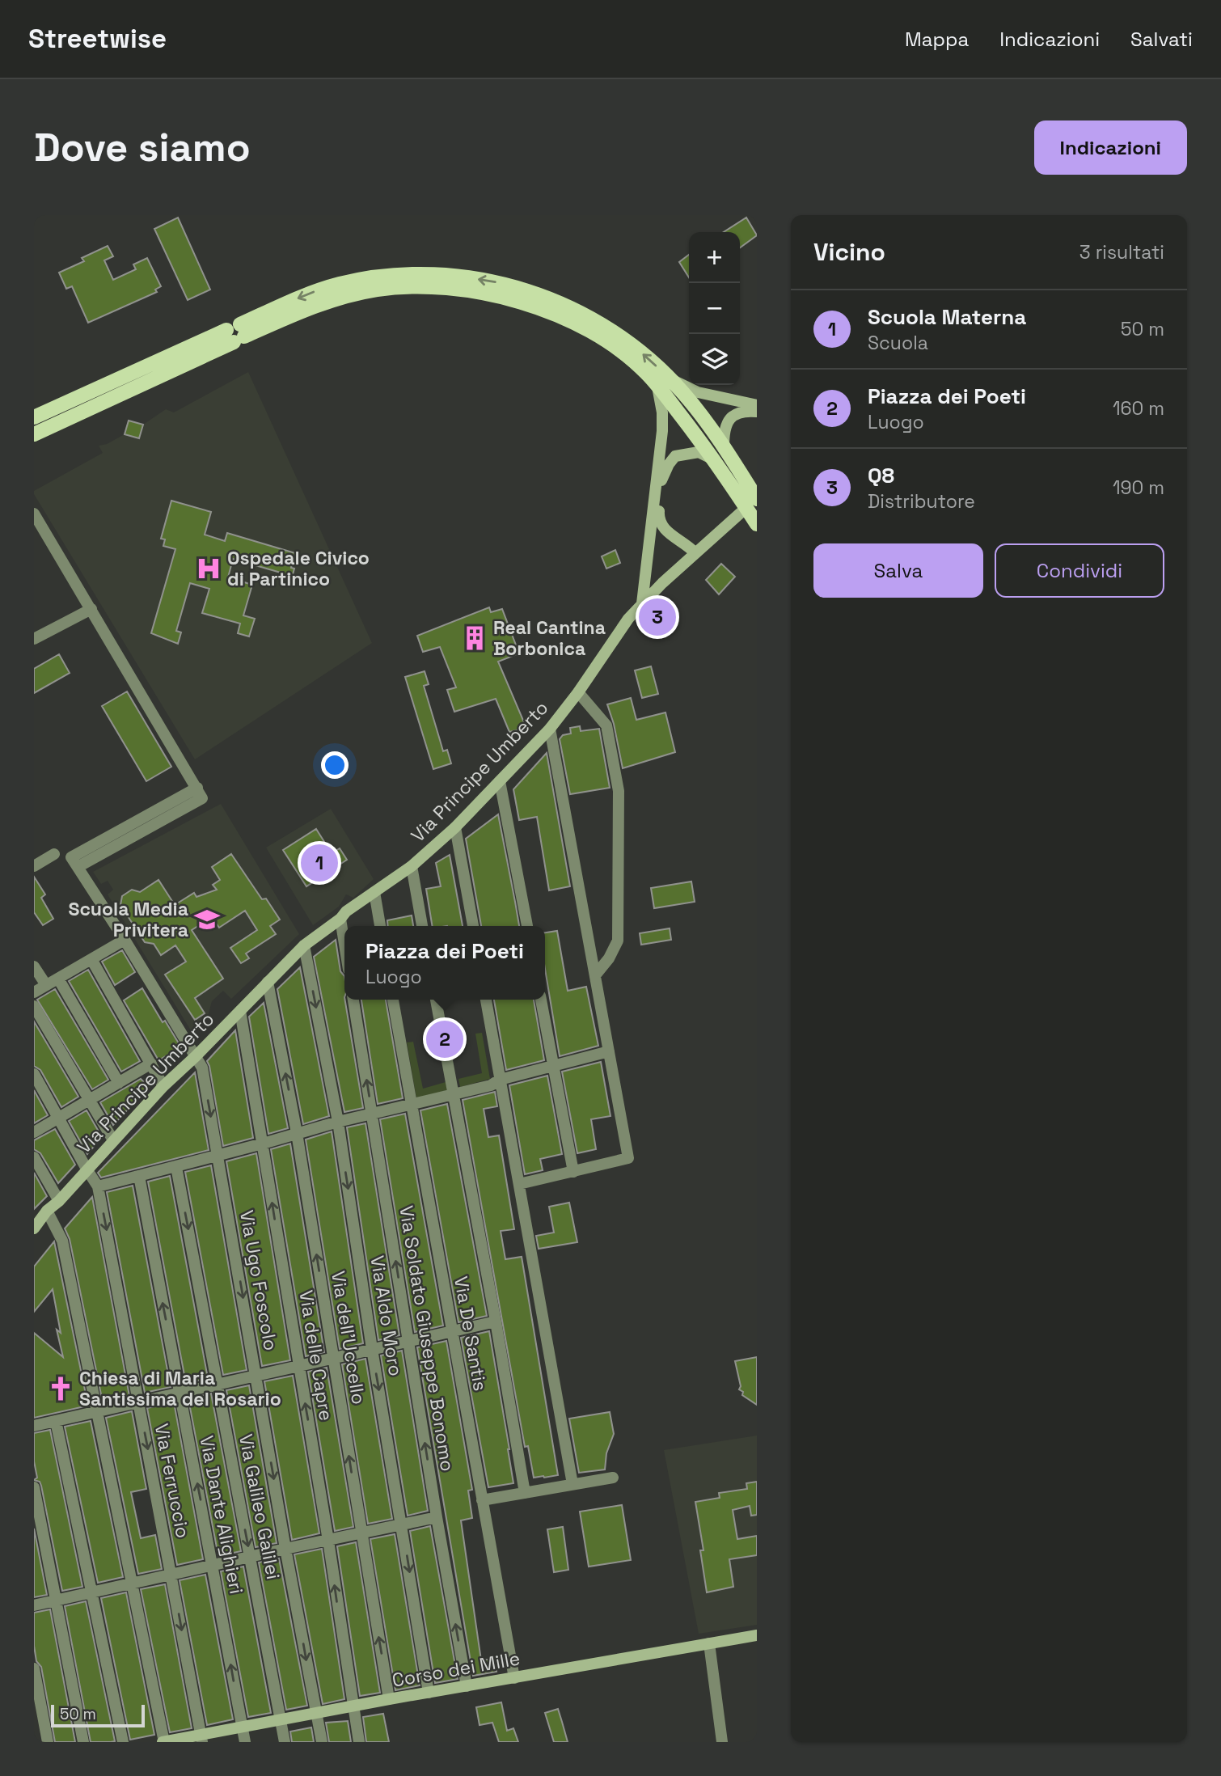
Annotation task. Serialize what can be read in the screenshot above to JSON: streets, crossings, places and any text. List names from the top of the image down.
{
  "streets": {
    "street": [
      "Via Principe Umberto",
      "Via Ugo Foscolo",
      "Via Aldo Moro",
      "Via De Santis",
      "Via dell'Uccello",
      "Via Soldato Giuseppe Bonomo",
      "Via delle Capre",
      "Via Ferruccio",
      "Via Galileo Galilei",
      "Via Dante Alighieri",
      "Corso dei Mille"
    ]
  },
  "crossings": [
    ["Via Principe Umberto", "Via Ugo Foscolo"],
    ["Via Principe Umberto", "Via Aldo Moro"],
    ["Via Principe Umberto", "Via dell'Uccello"],
    ["Via Principe Umberto", "Via delle Capre"],
    ["Via Principe Umberto", "Via Ferruccio"],
    ["Via Ugo Foscolo", "Corso dei Mille"],
    ["Via Aldo Moro", "Corso dei Mille"],
    ["Via De Santis", "Corso dei Mille"],
    ["Via dell'Uccello", "Corso dei Mille"],
    ["Via Soldato Giuseppe Bonomo", "Corso dei Mille"],
    ["Via delle Capre", "Corso dei Mille"],
    ["Via Ferruccio", "Corso dei Mille"],
    ["Via Galileo Galilei", "Corso dei Mille"],
    ["Via Dante Alighieri", "Corso dei Mille"]
  ],
  "one_way": [
    "Via Ugo Foscolo",
    "Via Aldo Moro",
    "Via dell'Uccello",
    "Via delle Capre",
    "Via Galileo Galilei"
  ],
  "places": {
    "hospital": ["Ospedale Civico di Partinico"],
    "building": ["Real Cantina Borbonica"],
    "school or university": ["Scuola Media Privitera"],
    "church": ["Chiesa di Maria Santissima del Rosario"]
  },
  "scale_bar": "50 m",
  "page": {
    "header": "Streetwise",
    "nav": ["Mappa", "Indicazioni", "Salvati"],
    "buttons": [
      "Indicazioni",
      ["Salva", "Condividi"]
    ],
    "title": "Dove siamo",
    "heading": ["Vicino", "3 risultati"],
    "map_buttons": ["+", "−"],
    "list": [
      {
        "mark": "1",
        "name": "Scuola Materna",
        "note": "Scuola",
        "value": "50 m"
      },
      {
        "mark": "2",
        "name": "Piazza dei Poeti",
        "note": "Luogo",
        "value": "160 m"
      },
      {
        "mark": "3",
        "name": "Q8",
        "note": "Distributore",
        "value": "190 m"
      }
    ],
    "pins": ["3", "1", "2"],
    "popup": ["Piazza dei Poeti", "Luogo"],
    "scale": "50 m"
  }
}
